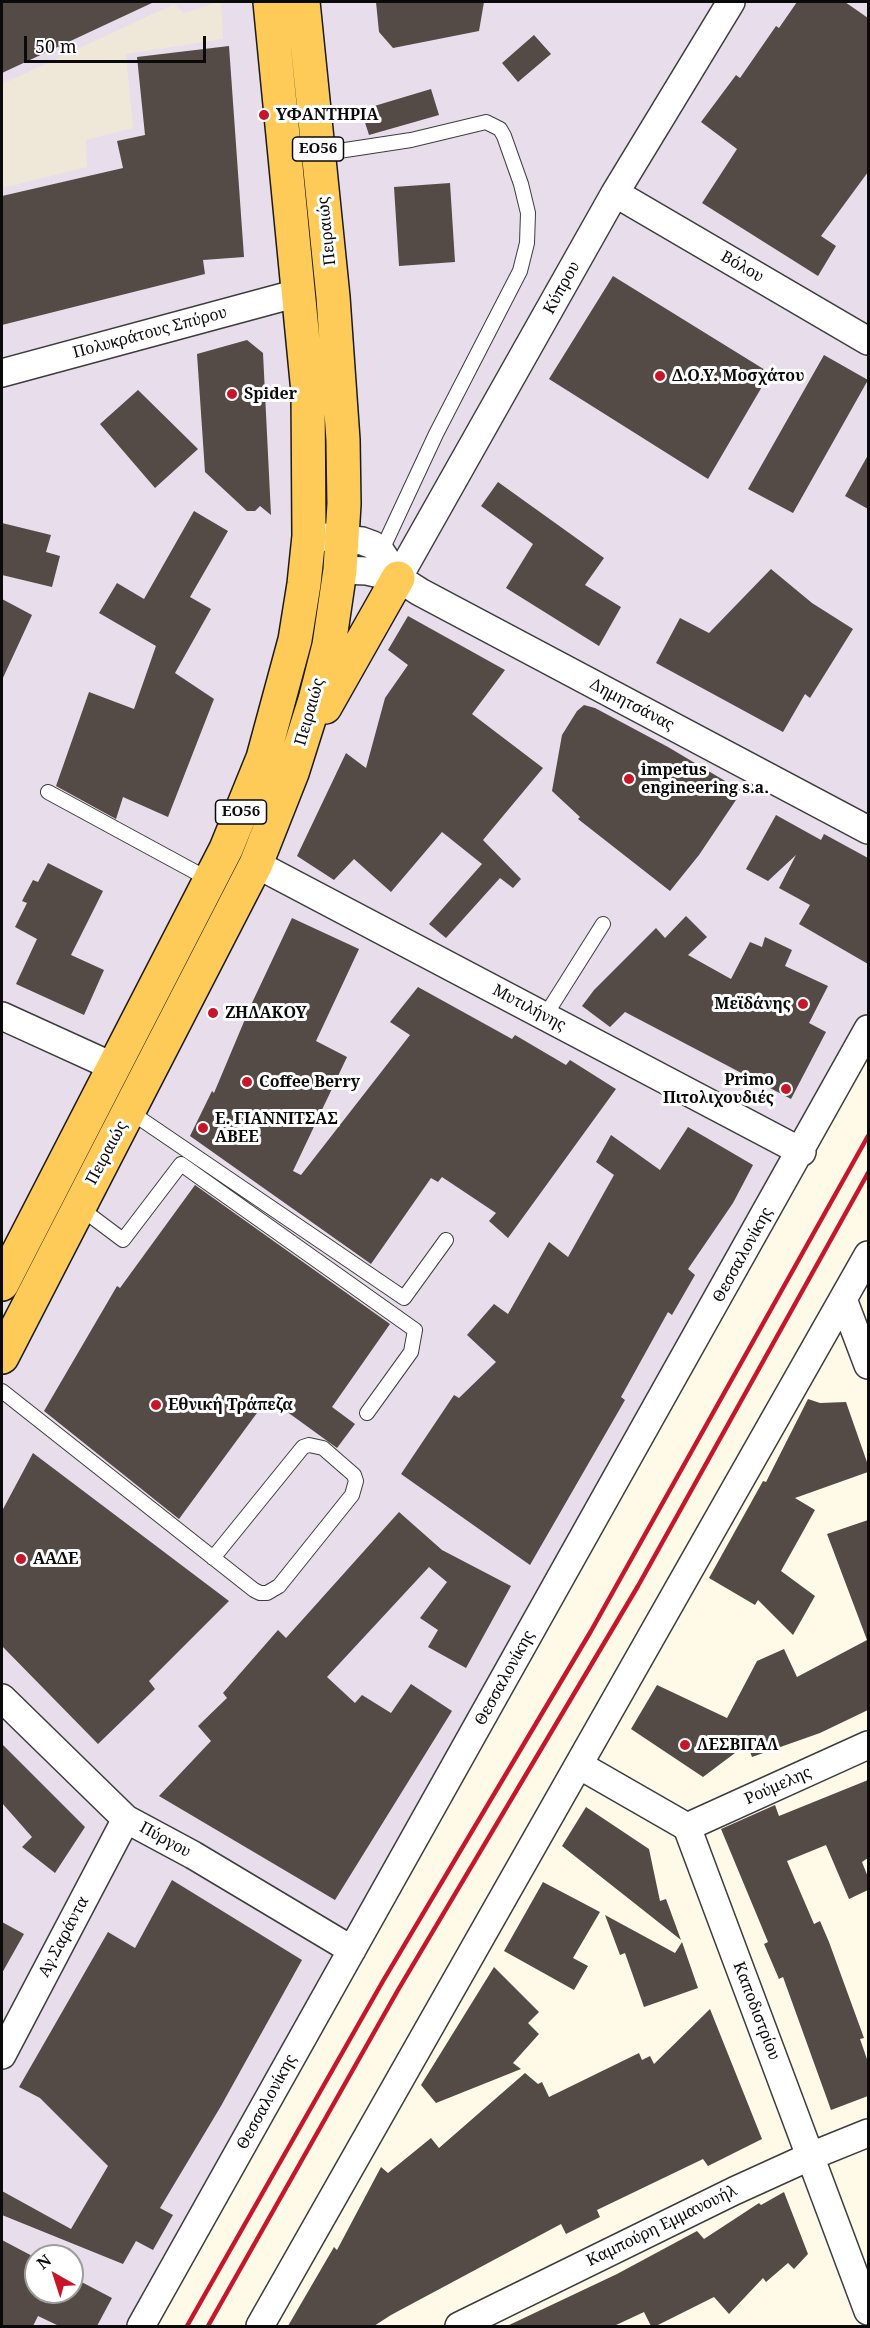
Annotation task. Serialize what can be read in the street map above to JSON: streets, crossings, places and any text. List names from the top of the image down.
{
  "streets": {
    "main road": ["ΕΟ56", "Πειραιώς"],
    "street": [
      "Βόλου",
      "Κύπρου",
      "Πολυκράτους Σπύρου",
      "Δημητσάνας",
      "Μυτιλήνης",
      "Θεσσαλονίκης",
      "Ρούμελης",
      "Πύργου",
      "Αγ.Σαράντα",
      "Καποδιστρίου",
      "Καμπούρη Εμμανουήλ"
    ]
  },
  "crossings": [
    ["Πειραιώς", "Πολυκράτους Σπύρου"],
    ["Πειραιώς", "Δημητσάνας"],
    ["Πειραιώς", "Μυτιλήνης"],
    ["Βόλου", "Κύπρου"],
    ["Κύπρου", "Δημητσάνας"],
    ["Μυτιλήνης", "Θεσσαλονίκης"],
    ["Θεσσαλονίκης", "Πύργου"],
    ["Ρούμελης", "Καποδιστρίου"],
    ["Πύργου", "Αγ.Σαράντα"],
    ["Καποδιστρίου", "Καμπούρη Εμμανουήλ"]
  ],
  "places": [
    "ΥΦΑΝΤΗΡΙΑ",
    "Δ.Ο.Υ. Μοσχάτου",
    "Spider",
    "impetus engineering s.a.",
    "Μεϊδάνης",
    "ΖΗΛΑΚΟΥ",
    "Coffee Berry",
    "Primo Πιτολιχουδιές",
    "Ε. ΓΙΑΝΝΙΤΣΑΣ ΑΒΕΕ",
    "Εθνική Τράπεζα",
    "ΑΑΔΕ",
    "ΛΕΣΒΙΓΑΛ"
  ],
  "scale_bar": "50 m",
  "north": "top left"
}
